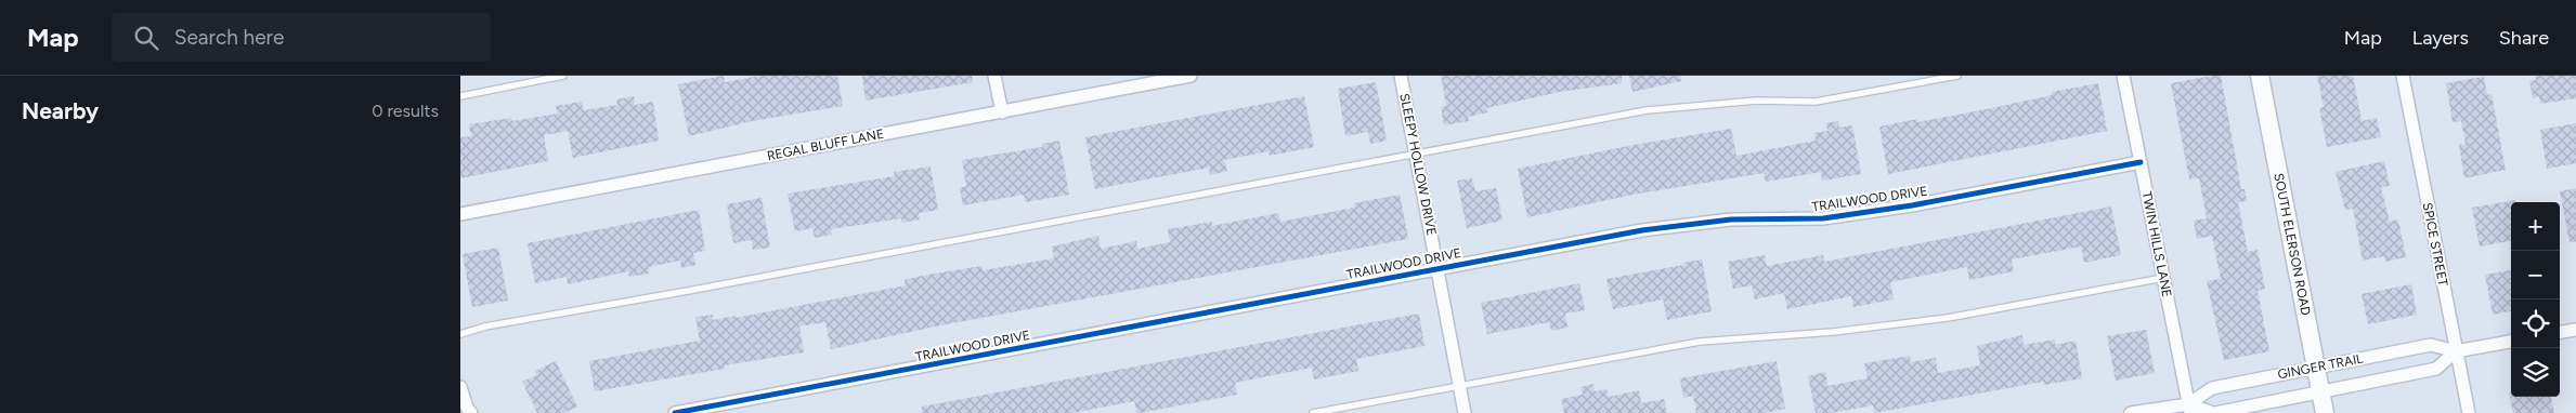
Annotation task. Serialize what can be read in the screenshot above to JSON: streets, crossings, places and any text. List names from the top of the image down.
{
  "streets": {
    "street": [
      "REGAL BLUFF LANE",
      "SLEEPY HOLLOW DRIVE",
      "TRAILWOOD DRIVE",
      "TWIN HILLS LANE",
      "SOUTH ELERSON ROAD",
      "SPICE STREET",
      "GINGER TRAIL"
    ]
  },
  "crossings": [
    ["SLEEPY HOLLOW DRIVE", "TRAILWOOD DRIVE"],
    ["TRAILWOOD DRIVE", "TWIN HILLS LANE"],
    ["TWIN HILLS LANE", "GINGER TRAIL"],
    ["SOUTH ELERSON ROAD", "GINGER TRAIL"],
    ["SPICE STREET", "GINGER TRAIL"]
  ],
  "page": {
    "header": "Map",
    "search": "Search here",
    "nav": ["Map", "Layers", "Share"],
    "heading": ["Nearby", "0 results"],
    "map_buttons": ["+", "−"]
  }
}
